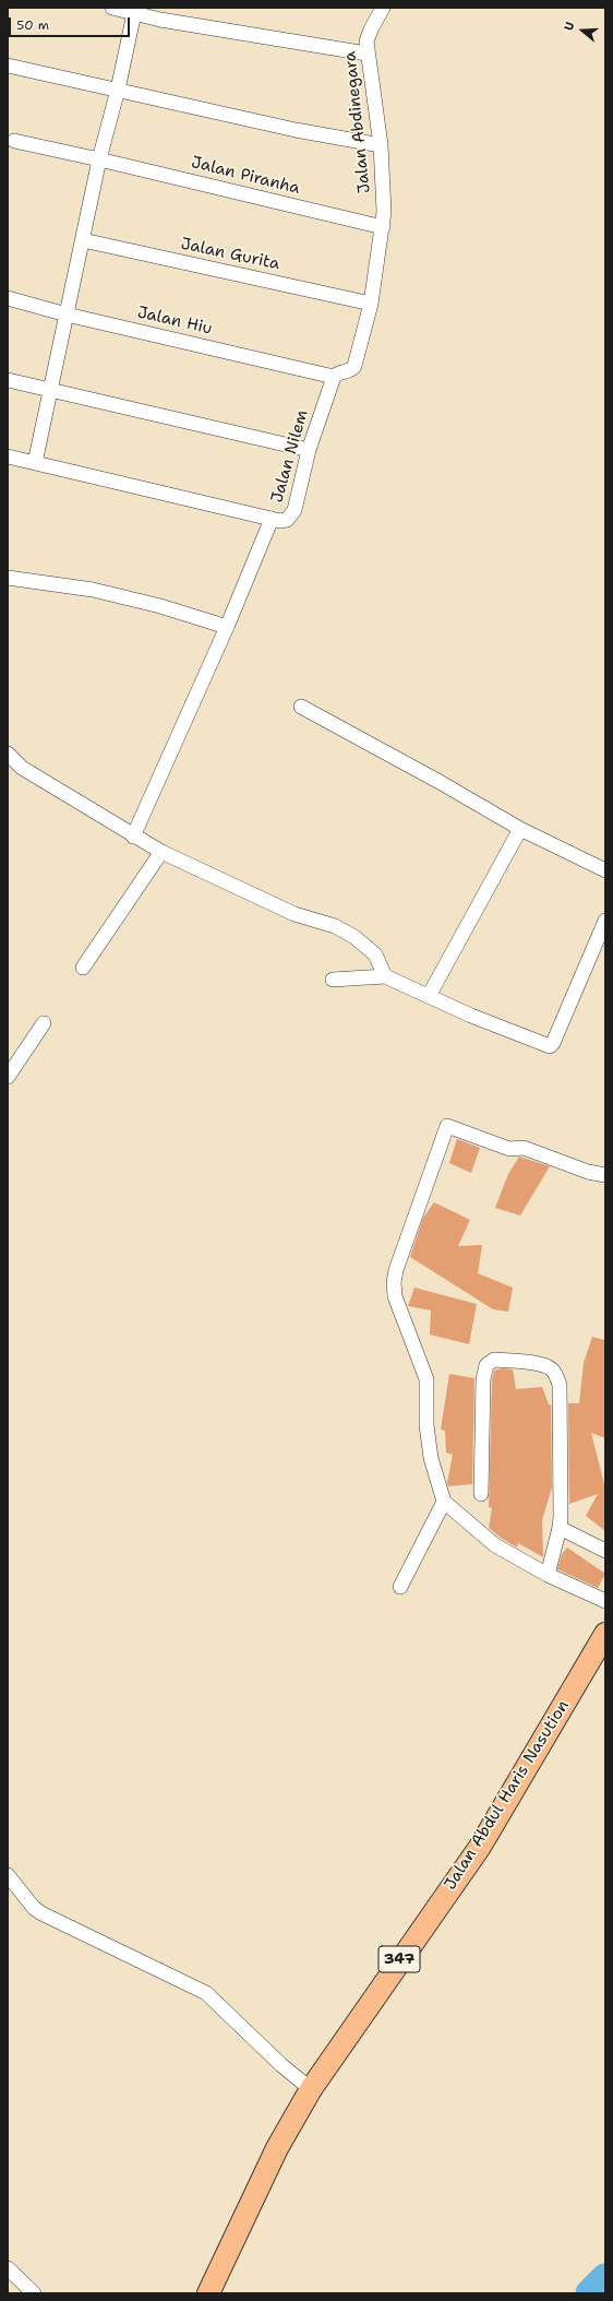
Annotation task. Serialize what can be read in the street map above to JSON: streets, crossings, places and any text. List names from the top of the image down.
{
  "streets": {
    "main road": ["Jalan Abdul Haris Nasution", "347"],
    "street": [
      "Jalan Abdinegara",
      "Jalan Piranha",
      "Jalan Gurita",
      "Jalan Hiu",
      "Jalan Nilem"
    ]
  },
  "crossings": [
    ["Jalan Abdinegara", "Jalan Piranha"],
    ["Jalan Hiu", "Jalan Nilem"]
  ],
  "scale_bar": "50 m",
  "north": "left"
}
